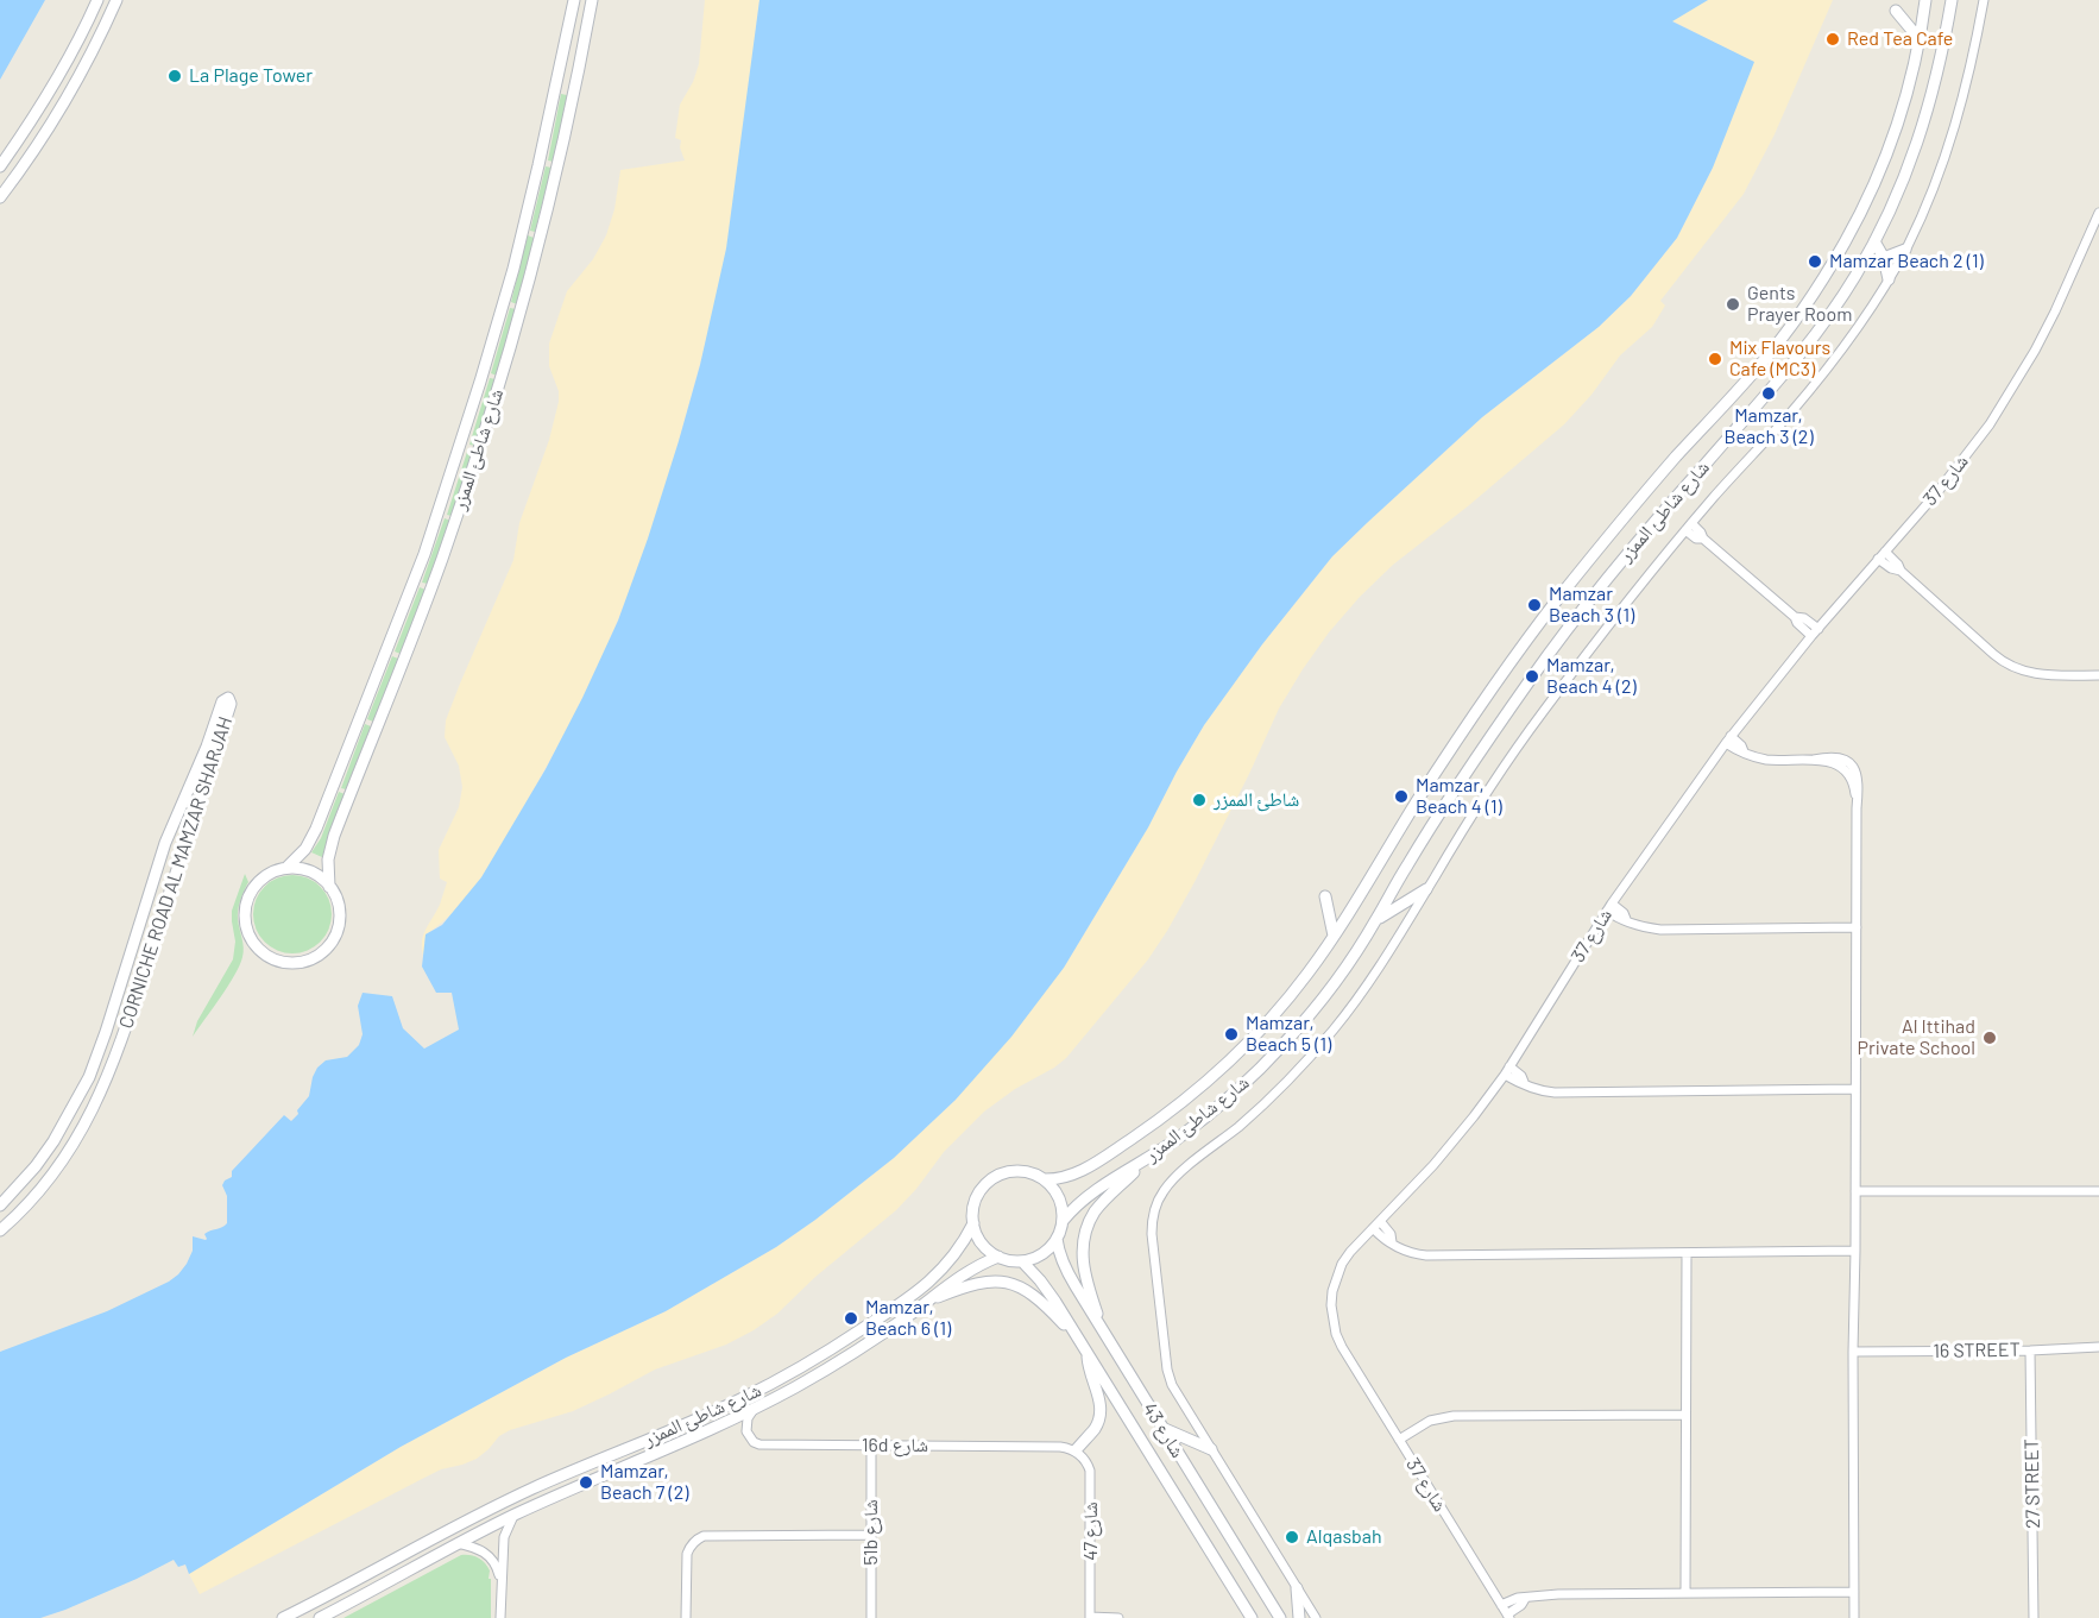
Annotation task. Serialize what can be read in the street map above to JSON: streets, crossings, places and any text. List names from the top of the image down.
{
  "streets": {
    "main road": ["شارع شاطئ الممزر", "CORNICHE ROAD AL MAMZAR SHARJAH", "شارع 43"],
    "street": [
      "شارع 37",
      "16 STREET",
      "16d شارع",
      "27 STREET",
      "شارع 47",
      "51b شارع"
    ]
  },
  "crossings": [
    ["شارع شاطئ الممزر", "شارع 43"],
    ["شارع شاطئ الممزر", "16d شارع"],
    ["16 STREET", "27 STREET"],
    ["16d شارع", "شارع 47"],
    ["16d شارع", "51b شارع"]
  ],
  "places": [
    "Red Tea Cafe",
    "La Plage Tower",
    "Mamzar Beach 2 (1)",
    "Gents Prayer Room",
    "Mix Flavours Cafe (MC3)",
    "Mamzar, Beach 3 (2)",
    "Mamzar Beach 3 (1)",
    "Mamzar, Beach 4 (2)",
    "Mamzar, Beach 4 (1)",
    "شاطئ الممزر",
    "Mamzar, Beach 5 (1)",
    "Al Ittihad Private School",
    "Mamzar, Beach 6 (1)",
    "Mamzar, Beach 7 (2)",
    "Alqasbah"
  ]
}
